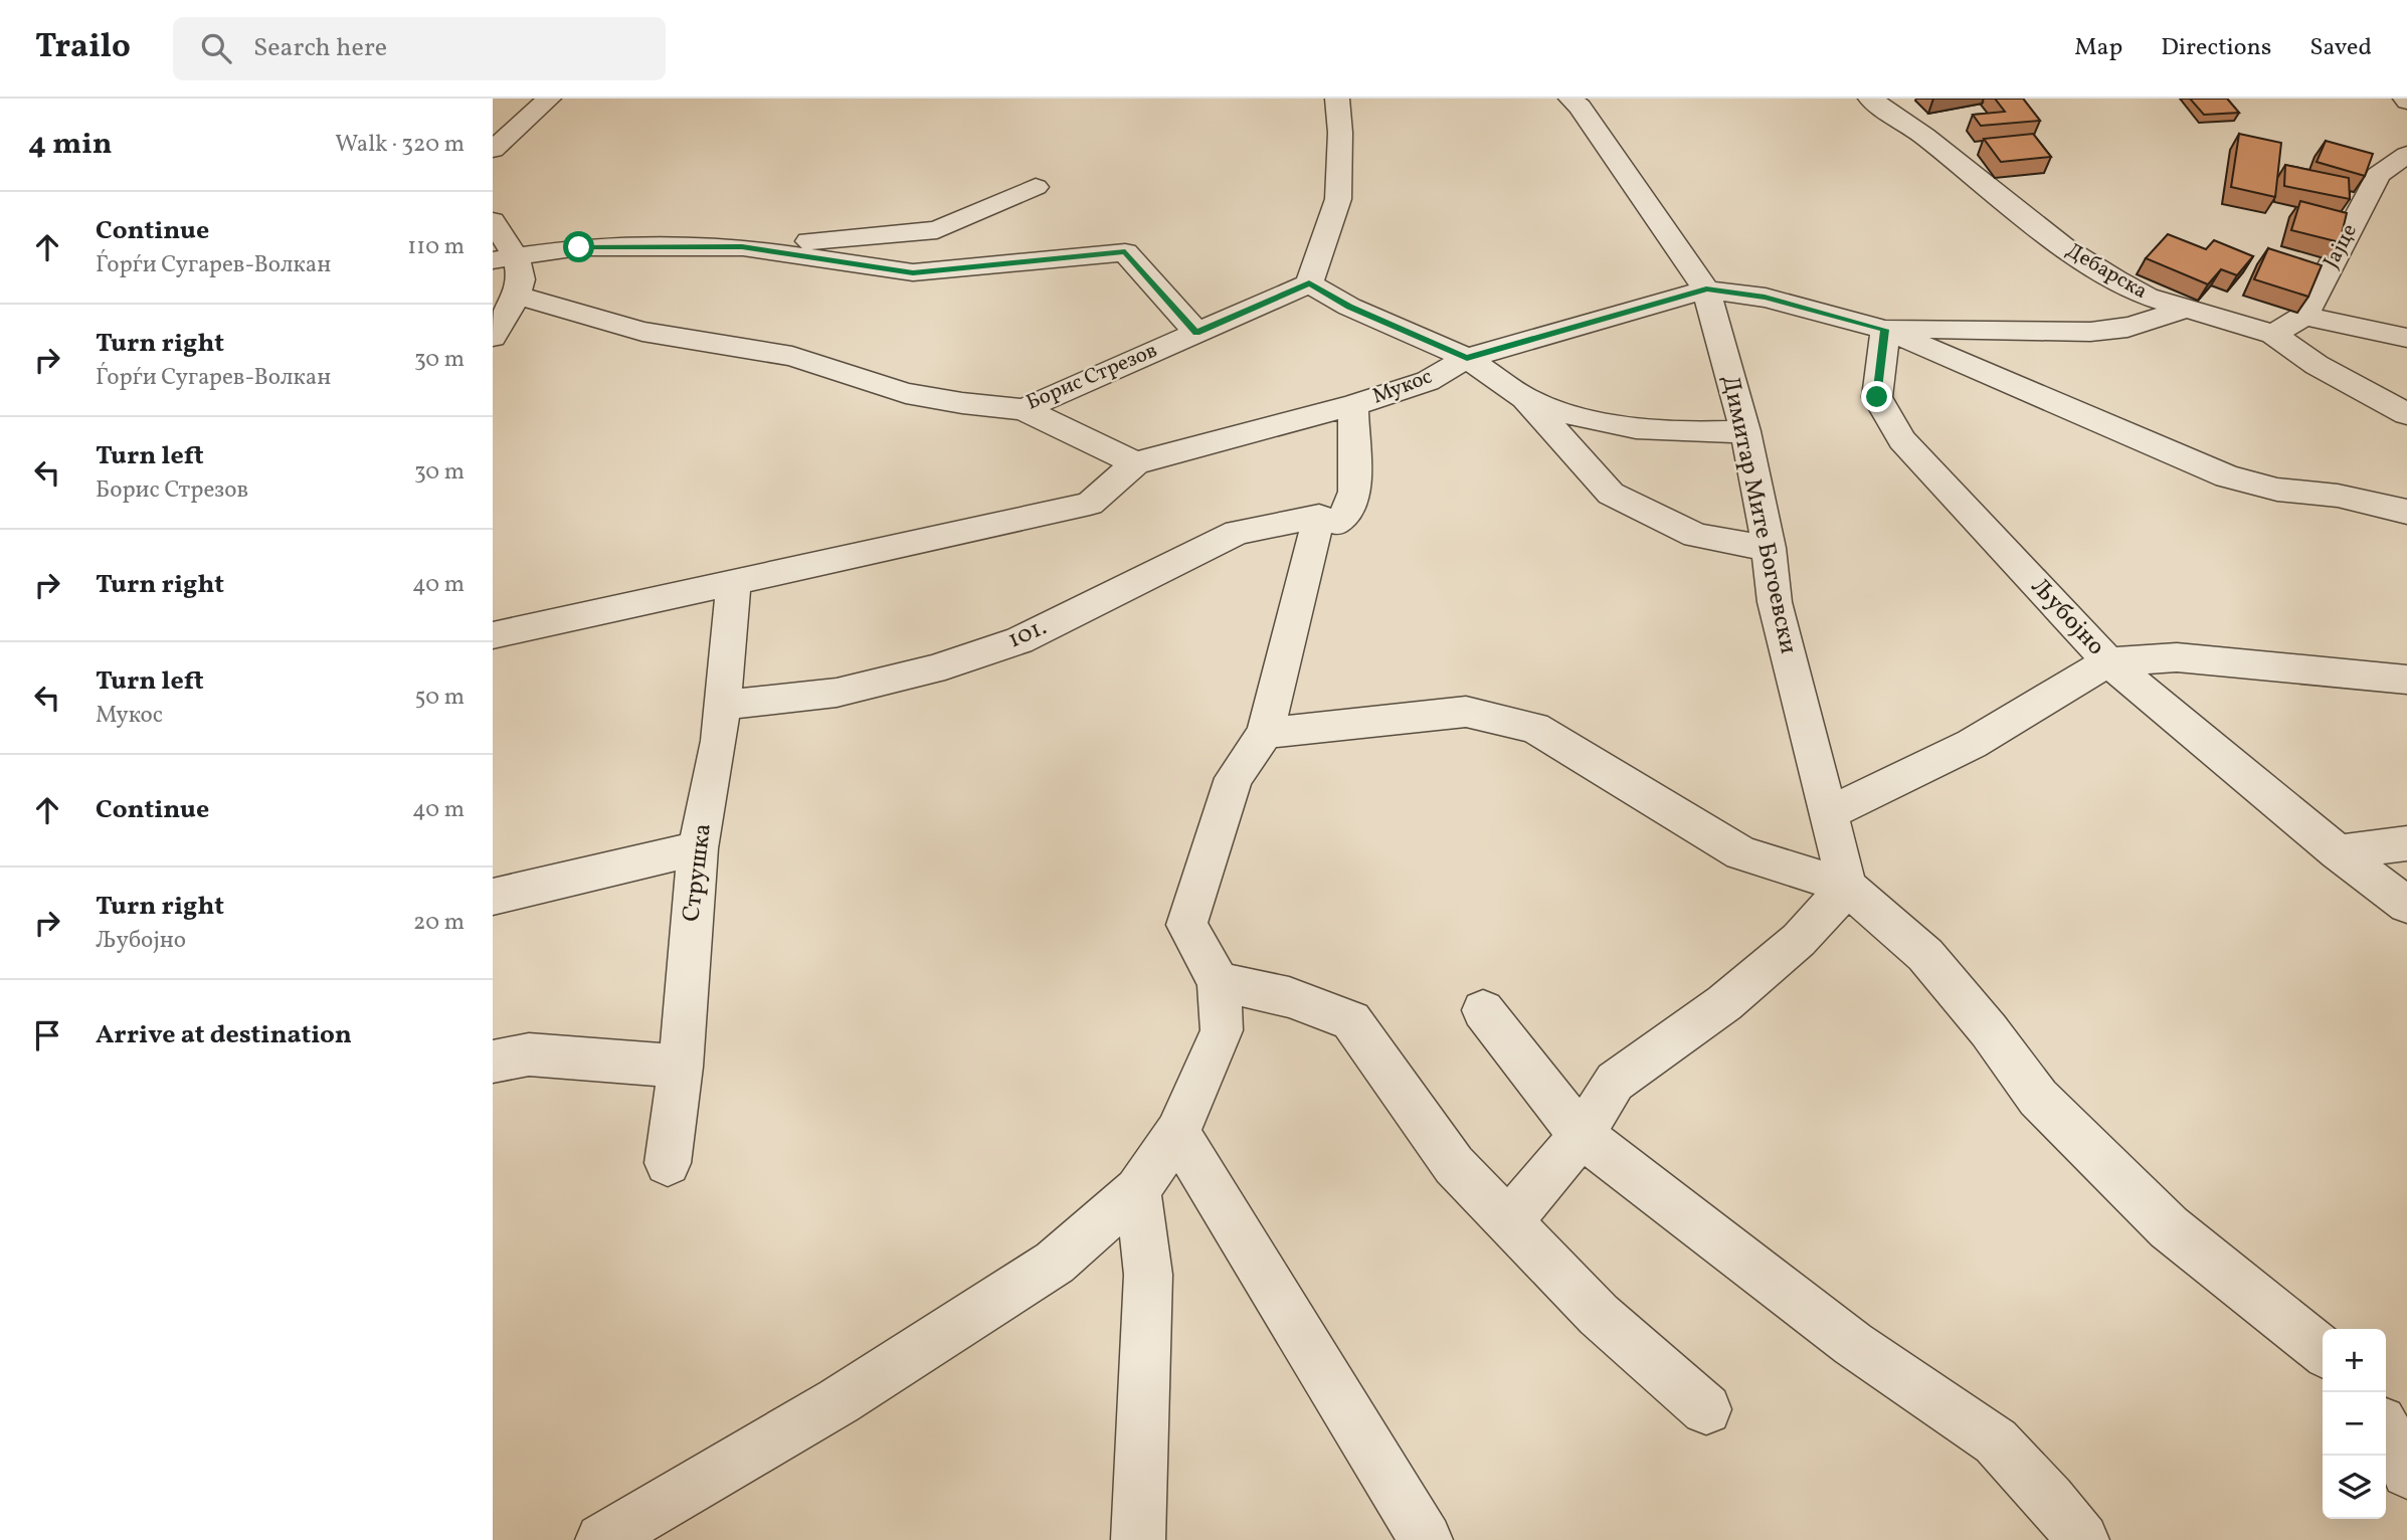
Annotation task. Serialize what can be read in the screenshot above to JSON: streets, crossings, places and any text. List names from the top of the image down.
{
  "streets": {
    "street": [
      "Јајце",
      "Дебарска",
      "Борис Стрезов",
      "Мукос",
      "Димитар Мите Богоевски",
      "Љубојно",
      "101.",
      "Струшка"
    ]
  },
  "crossings": [
    ["Мукос", "Димитар Мите Богоевски"],
    ["Мукос", "101."],
    ["101.", "Струшка"]
  ],
  "page": {
    "header": "Trailo",
    "search": "Search here",
    "nav": ["Map", "Directions", "Saved"],
    "heading": ["4 min", "Walk · 320 m"],
    "list": [
      ["Continue", "Ѓорѓи Сугарев-Волкан", "110 m"],
      ["Turn right", "Ѓорѓи Сугарев-Волкан", "30 m"],
      ["Turn left", "Борис Стрезов", "30 m"],
      ["Turn right", "40 m"],
      ["Turn left", "Мукос", "50 m"],
      ["Continue", "40 m"],
      ["Turn right", "Љубојно", "20 m"],
      "Arrive at destination"
    ],
    "map_buttons": ["+", "−"]
  }
}
